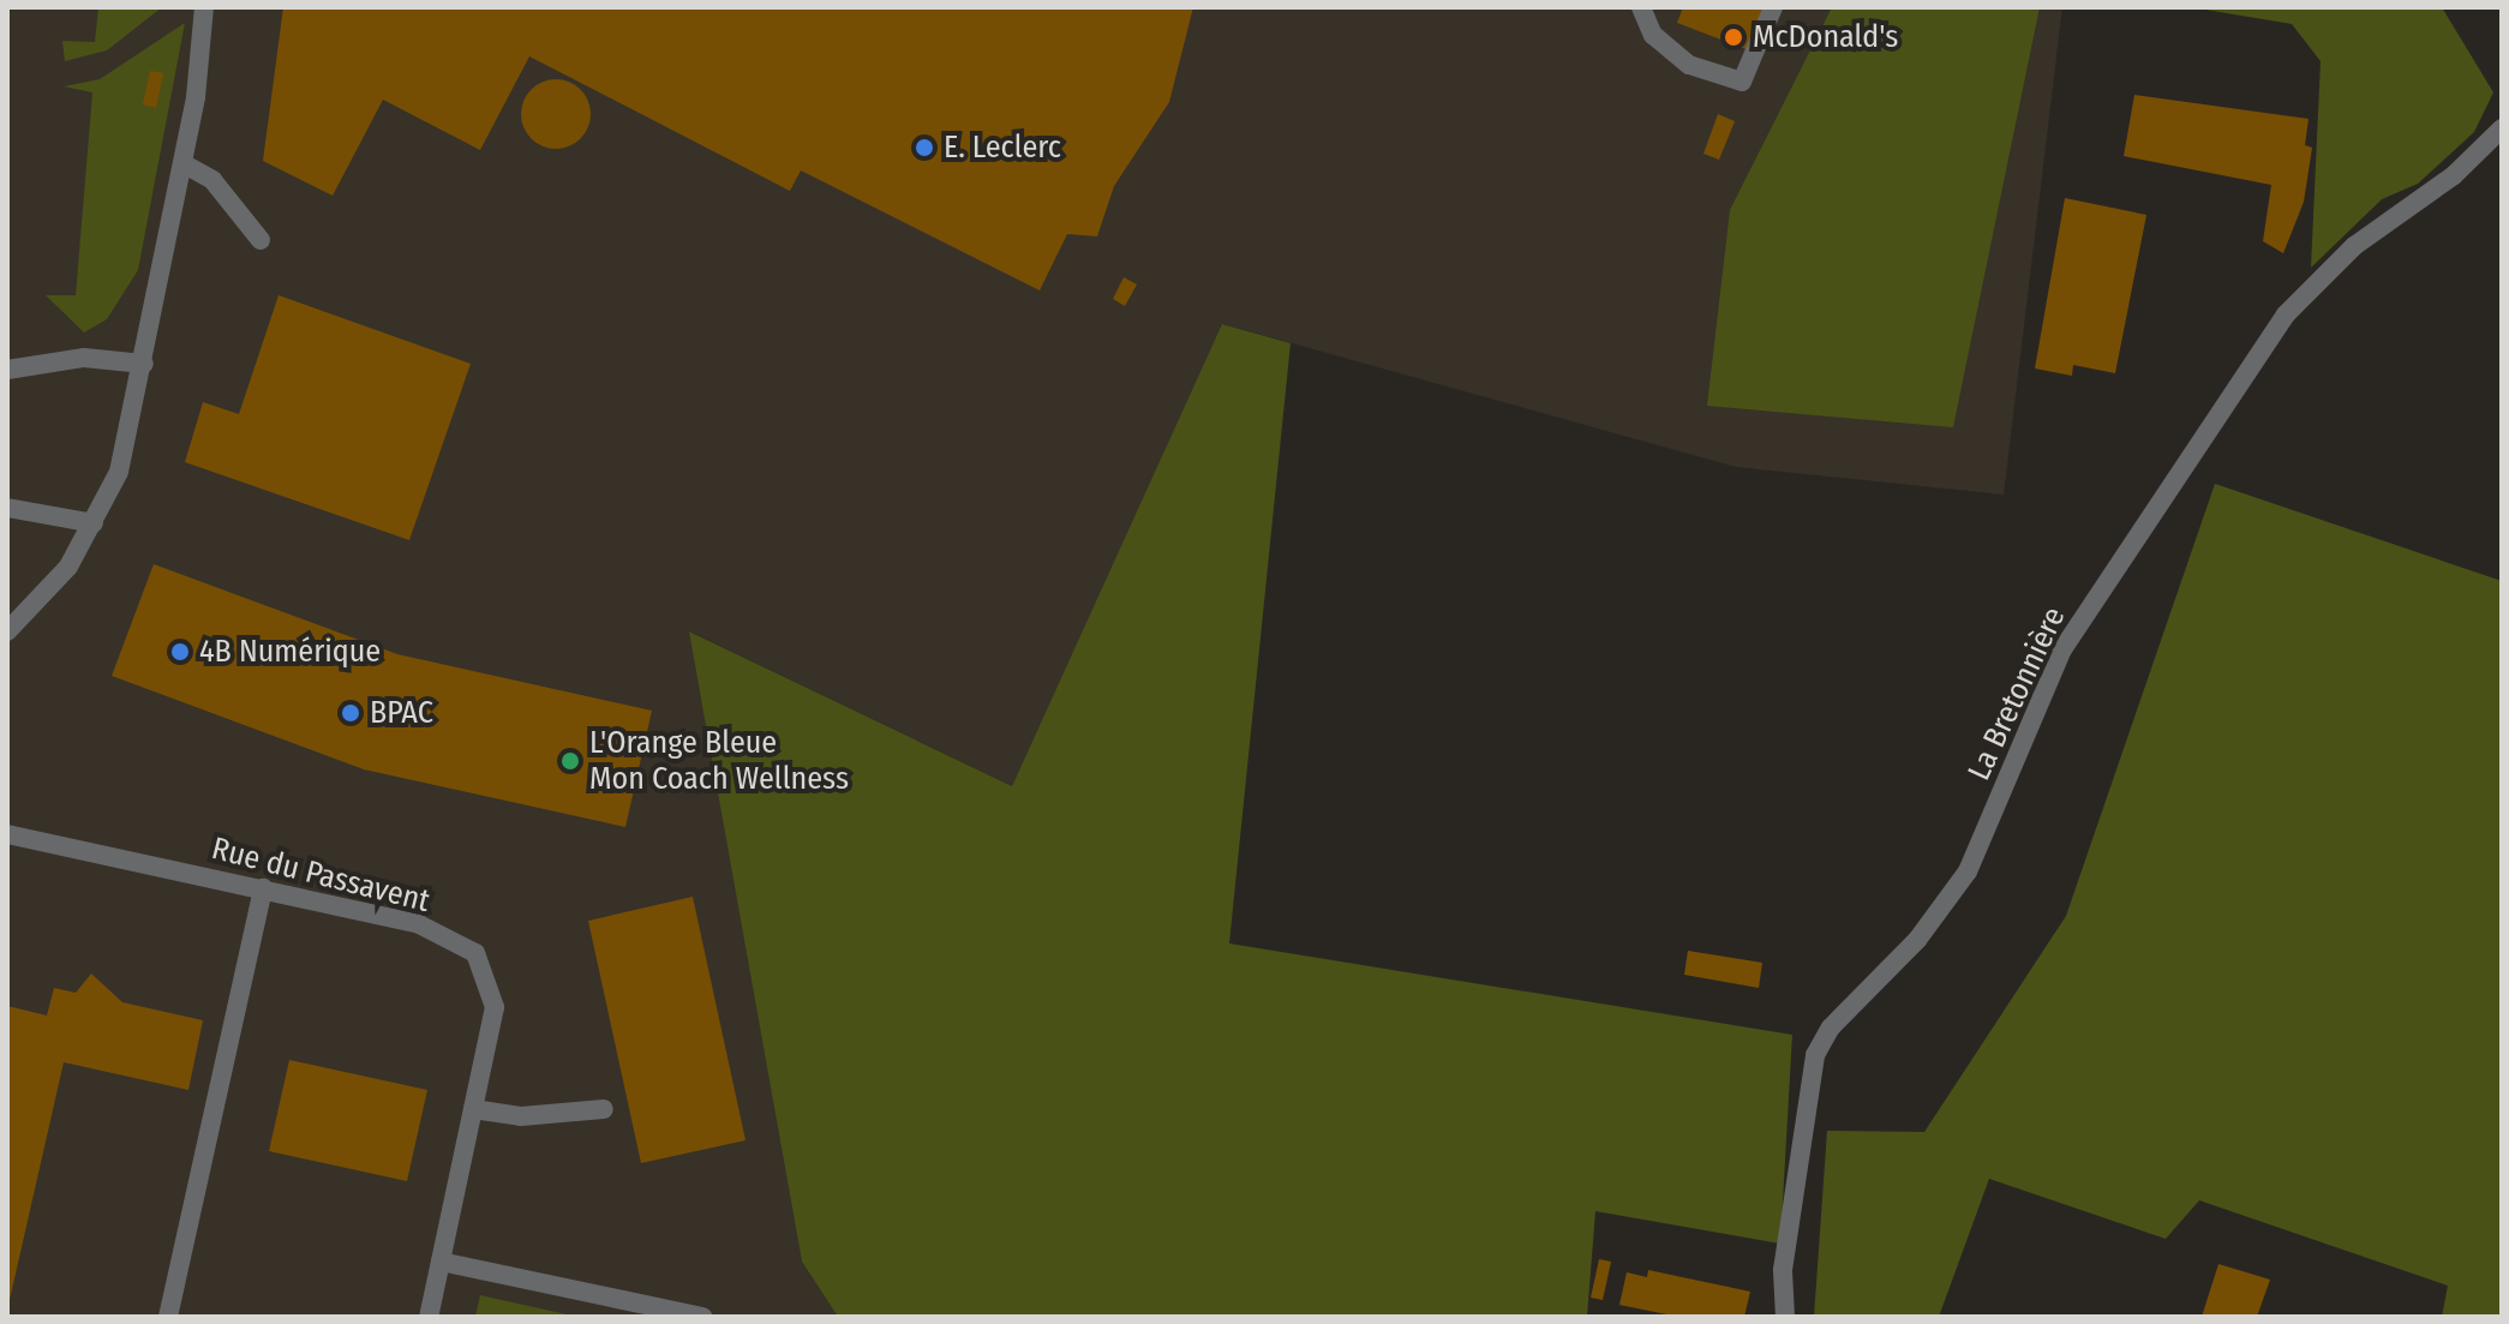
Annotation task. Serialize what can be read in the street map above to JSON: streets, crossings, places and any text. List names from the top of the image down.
{
  "streets": {
    "street": ["La Bretonnière", "Rue du Passavent"]
  },
  "places": [
    "McDonald's",
    "E. Leclerc",
    "4B Numérique",
    "BPAC",
    "L'Orange Bleue Mon Coach Wellness"
  ]
}
